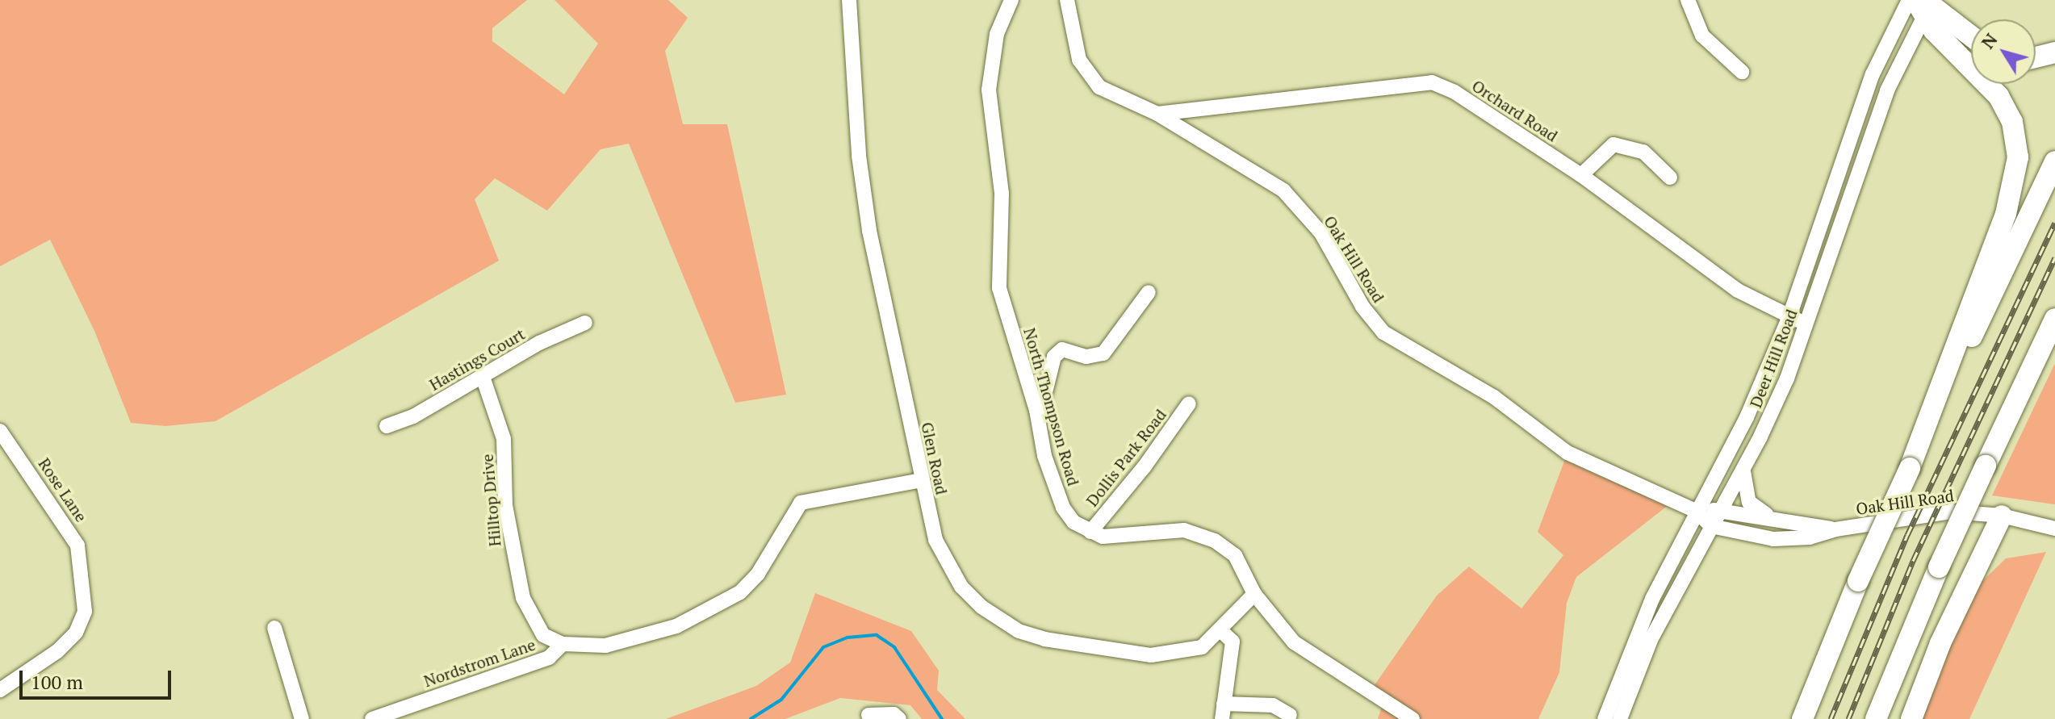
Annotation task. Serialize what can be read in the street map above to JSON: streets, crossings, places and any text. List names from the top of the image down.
{
  "streets": {
    "street": [
      "Orchard Road",
      "Oak Hill Road",
      "Deer Hill Road",
      "Hastings Court",
      "North Thompson Road",
      "Dollis Park Road",
      "Glen Road",
      "Rose Lane",
      "Hilltop Drive",
      "Nordstrom Lane"
    ]
  },
  "crossings": [
    ["Orchard Road", "Oak Hill Road"],
    ["Orchard Road", "Deer Hill Road"],
    ["Oak Hill Road", "Deer Hill Road"],
    ["Hastings Court", "Hilltop Drive"],
    ["North Thompson Road", "Dollis Park Road"],
    ["Hilltop Drive", "Nordstrom Lane"]
  ],
  "scale_bar": "100 m",
  "north": "top left"
}
